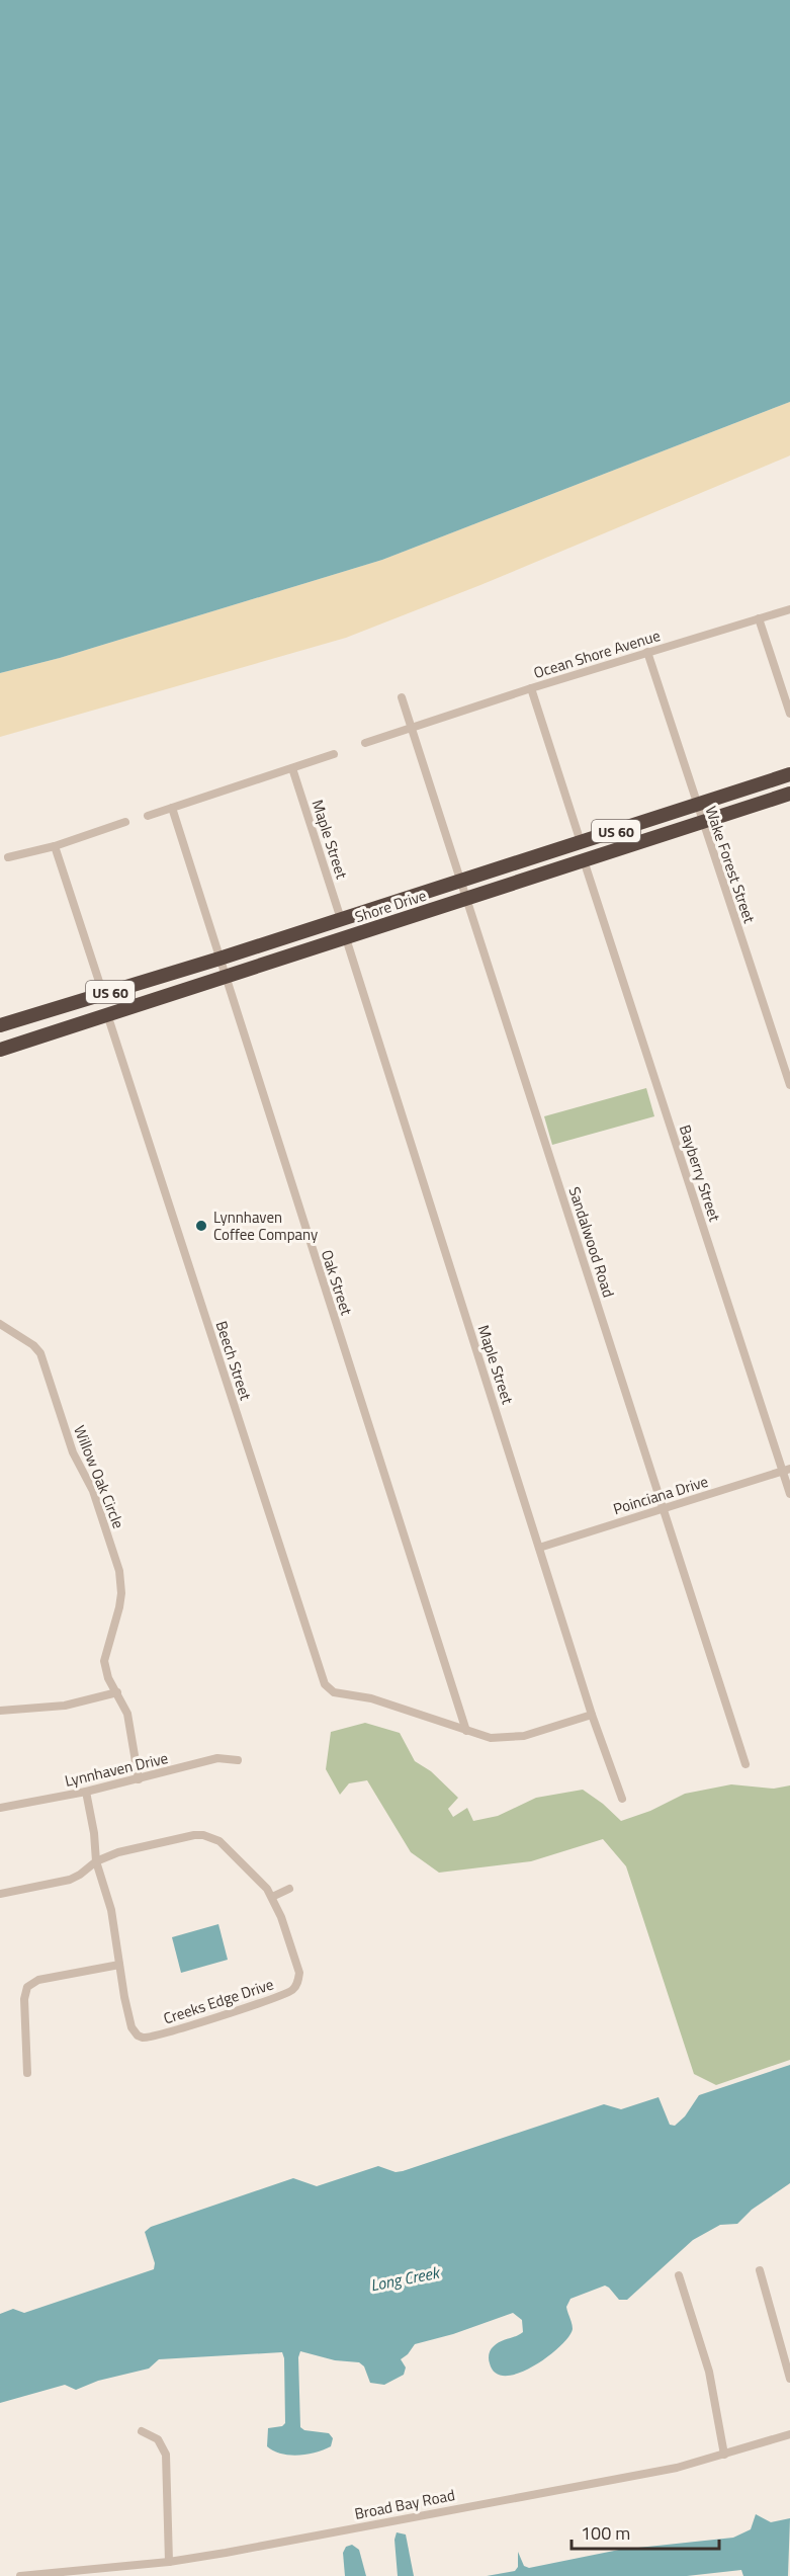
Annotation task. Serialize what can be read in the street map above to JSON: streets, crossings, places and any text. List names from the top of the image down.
{
  "streets": {
    "highway": ["US 60", "Shore Drive"],
    "street": [
      "Ocean Shore Avenue",
      "Maple Street",
      "Wake Forest Street",
      "Bayberry Street",
      "Sandalwood Road",
      "Oak Street",
      "Beech Street",
      "Willow Oak Circle",
      "Poinciana Drive",
      "Lynnhaven Drive",
      "Creeks Edge Drive",
      "Broad Bay Road"
    ]
  },
  "crossings": [
    ["Ocean Shore Avenue", "Wake Forest Street"],
    ["Ocean Shore Avenue", "Sandalwood Road"],
    ["Maple Street", "Shore Drive"],
    ["Maple Street", "Poinciana Drive"],
    ["Wake Forest Street", "Shore Drive"],
    ["Shore Drive", "Bayberry Street"],
    ["Shore Drive", "Sandalwood Road"],
    ["Shore Drive", "Oak Street"],
    ["Shore Drive", "Beech Street"],
    ["Bayberry Street", "Poinciana Drive"],
    ["Sandalwood Road", "Poinciana Drive"],
    ["Oak Street", "Beech Street"],
    ["Willow Oak Circle", "Lynnhaven Drive"]
  ],
  "water": ["Long Creek"],
  "places": ["Lynnhaven Coffee Company"],
  "scale_bar": "100 m"
}
